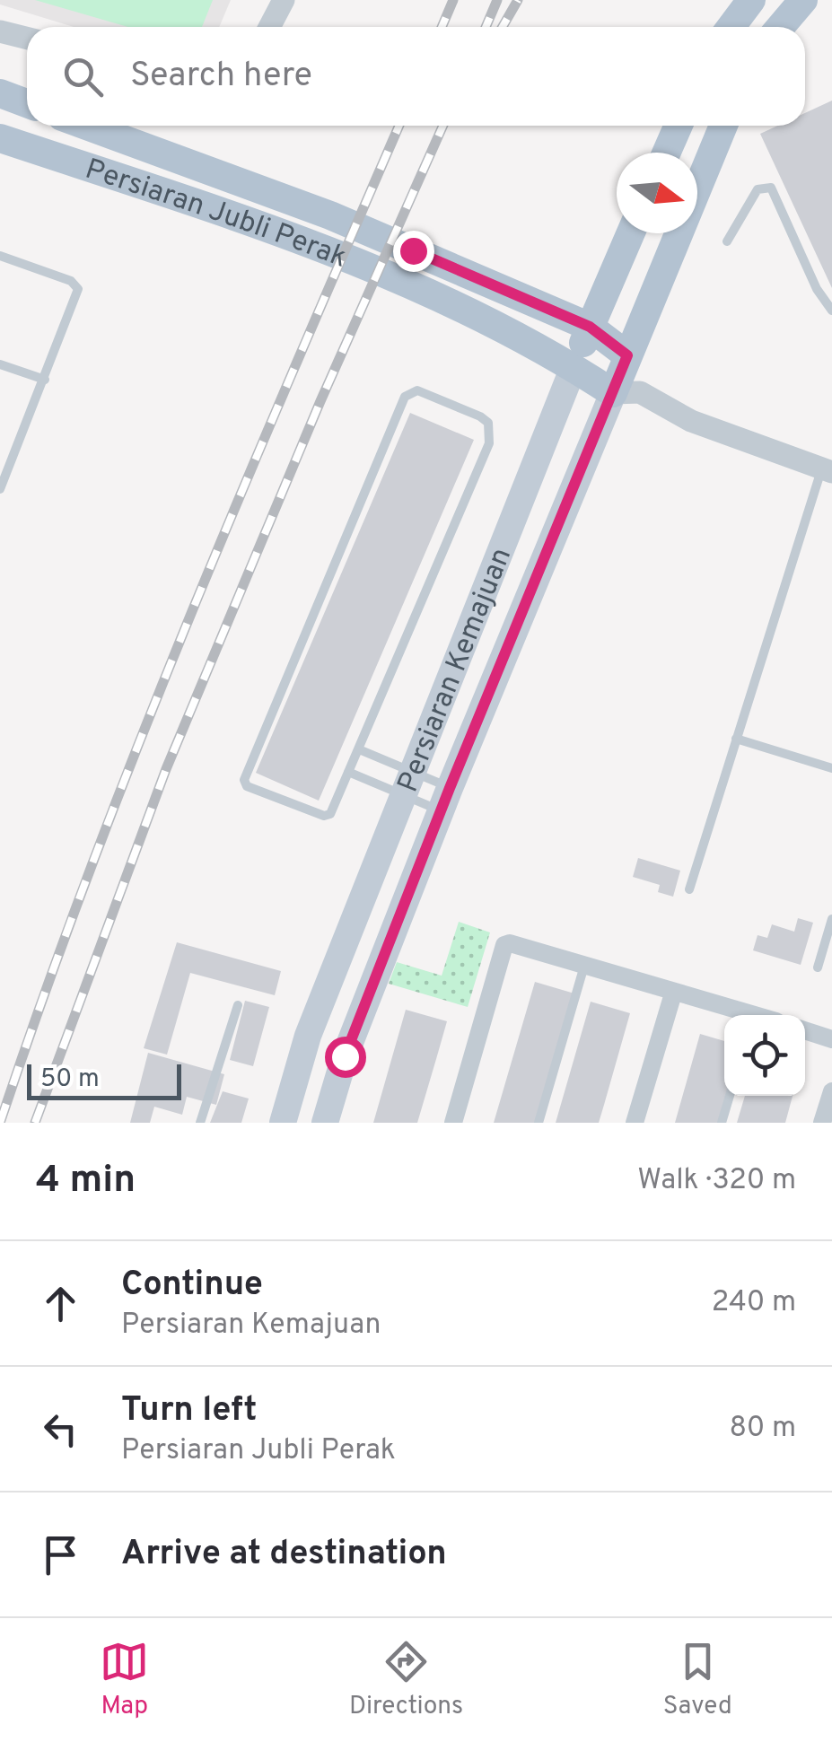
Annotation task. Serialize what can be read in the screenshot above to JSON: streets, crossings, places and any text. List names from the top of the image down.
{
  "streets": {
    "main road": ["Persiaran Jubli Perak", "Persiaran Kemajuan"]
  },
  "crossings": [
    ["Persiaran Jubli Perak", "Persiaran Kemajuan"]
  ],
  "scale_bar": "50 m",
  "north": "right",
  "page": {
    "search": "Search here",
    "scale": "50 m",
    "heading": ["4 min", "Walk · 320 m"],
    "list": [
      ["Continue", "Persiaran Kemajuan", "240 m"],
      ["Turn left", "Persiaran Jubli Perak", "80 m"],
      "Arrive at destination"
    ],
    "nav": ["Map", "Directions", "Saved"]
  }
}
